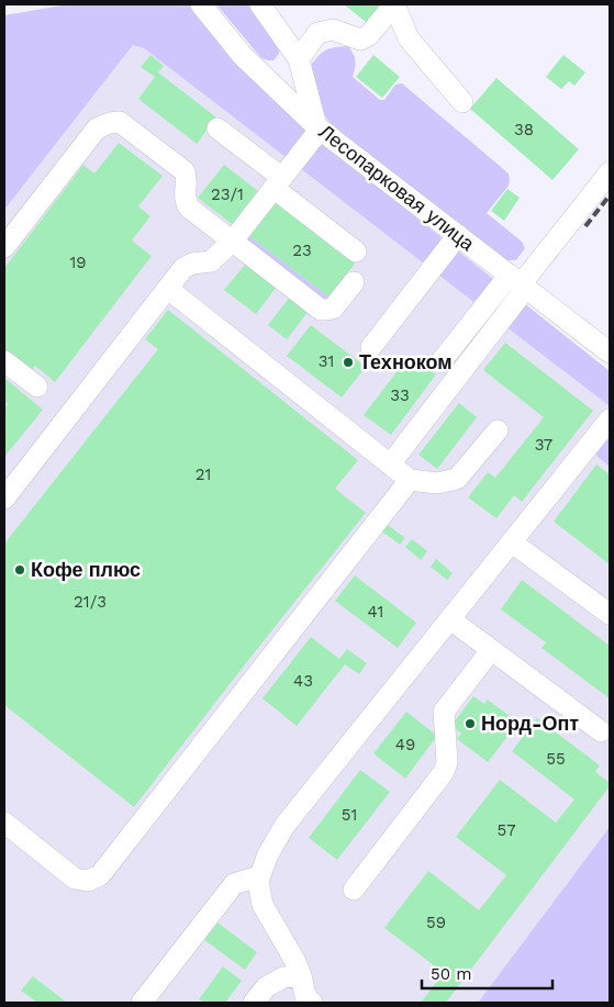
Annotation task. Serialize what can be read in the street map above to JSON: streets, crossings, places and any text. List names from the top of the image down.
{
  "streets": {
    "street": ["Лесопарковая улица"]
  },
  "places": ["Техноком", "Кофе плюс", "Норд-Опт"],
  "house_numbers": [
    "38",
    "23/1",
    "23",
    "19",
    "31",
    "33",
    "37",
    "21",
    "21/3",
    "41",
    "43",
    "49",
    "55",
    "51",
    "57",
    "59"
  ],
  "scale_bar": "50 m"
}
